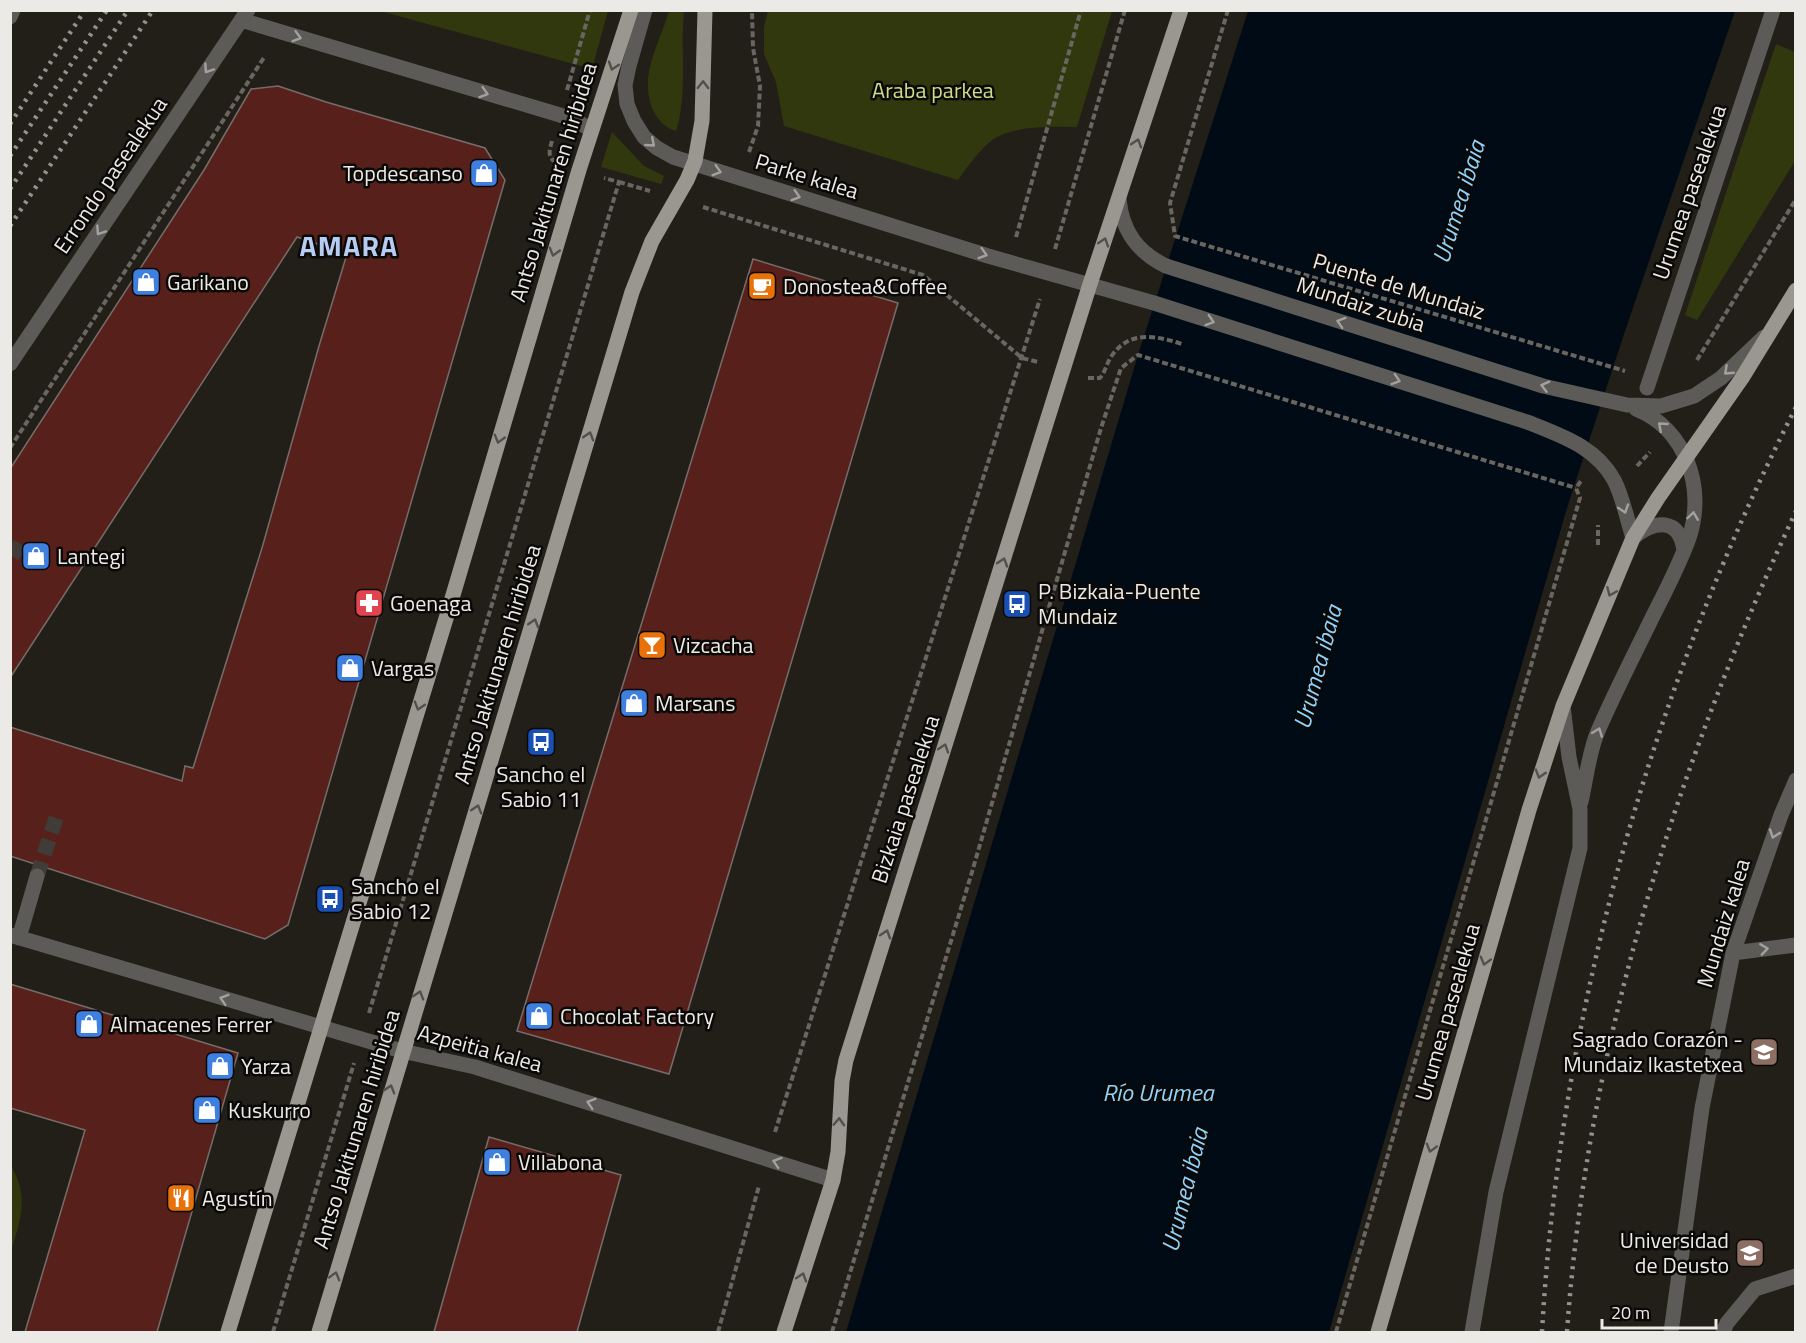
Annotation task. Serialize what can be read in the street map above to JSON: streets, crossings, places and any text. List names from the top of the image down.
{
  "streets": {
    "main road": ["Antso Jakitunaren hiribidea", "Urumea pasealekua", "Bizkaia pasealekua"],
    "street": [
      "Errondo pasealekua",
      "Parke kalea",
      "Mundaiz zubia",
      "Mundaiz kalea",
      "Azpeitia kalea"
    ],
    "path": ["Puente de Mundaiz"]
  },
  "crossings": [
    ["Parke kalea", "Antso Jakitunaren hiribidea"],
    ["Parke kalea", "Bizkaia pasealekua"],
    ["Antso Jakitunaren hiribidea", "Azpeitia kalea"],
    ["Mundaiz zubia", "Bizkaia pasealekua"],
    ["Bizkaia pasealekua", "Azpeitia kalea"]
  ],
  "one_way": [
    "Errondo pasealekua",
    "Parke kalea",
    "Bizkaia pasealekua",
    "Azpeitia kalea"
  ],
  "districts": ["AMARA"],
  "water": ["Urumea ibaia", "Río Urumea"],
  "parks": ["Araba parkea"],
  "places": {
    "shop": [
      "Topdescanso",
      "Garikano",
      "Lantegi",
      "Vargas",
      "Marsans",
      "Chocolat Factory",
      "Almacenes Ferrer",
      "Yarza",
      "Kuskurro",
      "Villabona"
    ],
    "cafe": ["Donostea&Coffee"],
    "pharmacy": ["Goenaga"],
    "bus stop": ["P. Bizkaia-Puente Mundaiz", "Sancho el Sabio 11", "Sancho el Sabio 12"],
    "bar": ["Vizcacha"],
    "school or university": ["Sagrado Corazón - Mundaiz Ikastetxea", "Universidad de Deusto"],
    "restaurant": ["Agustín"]
  },
  "scale_bar": "20 m"
}
